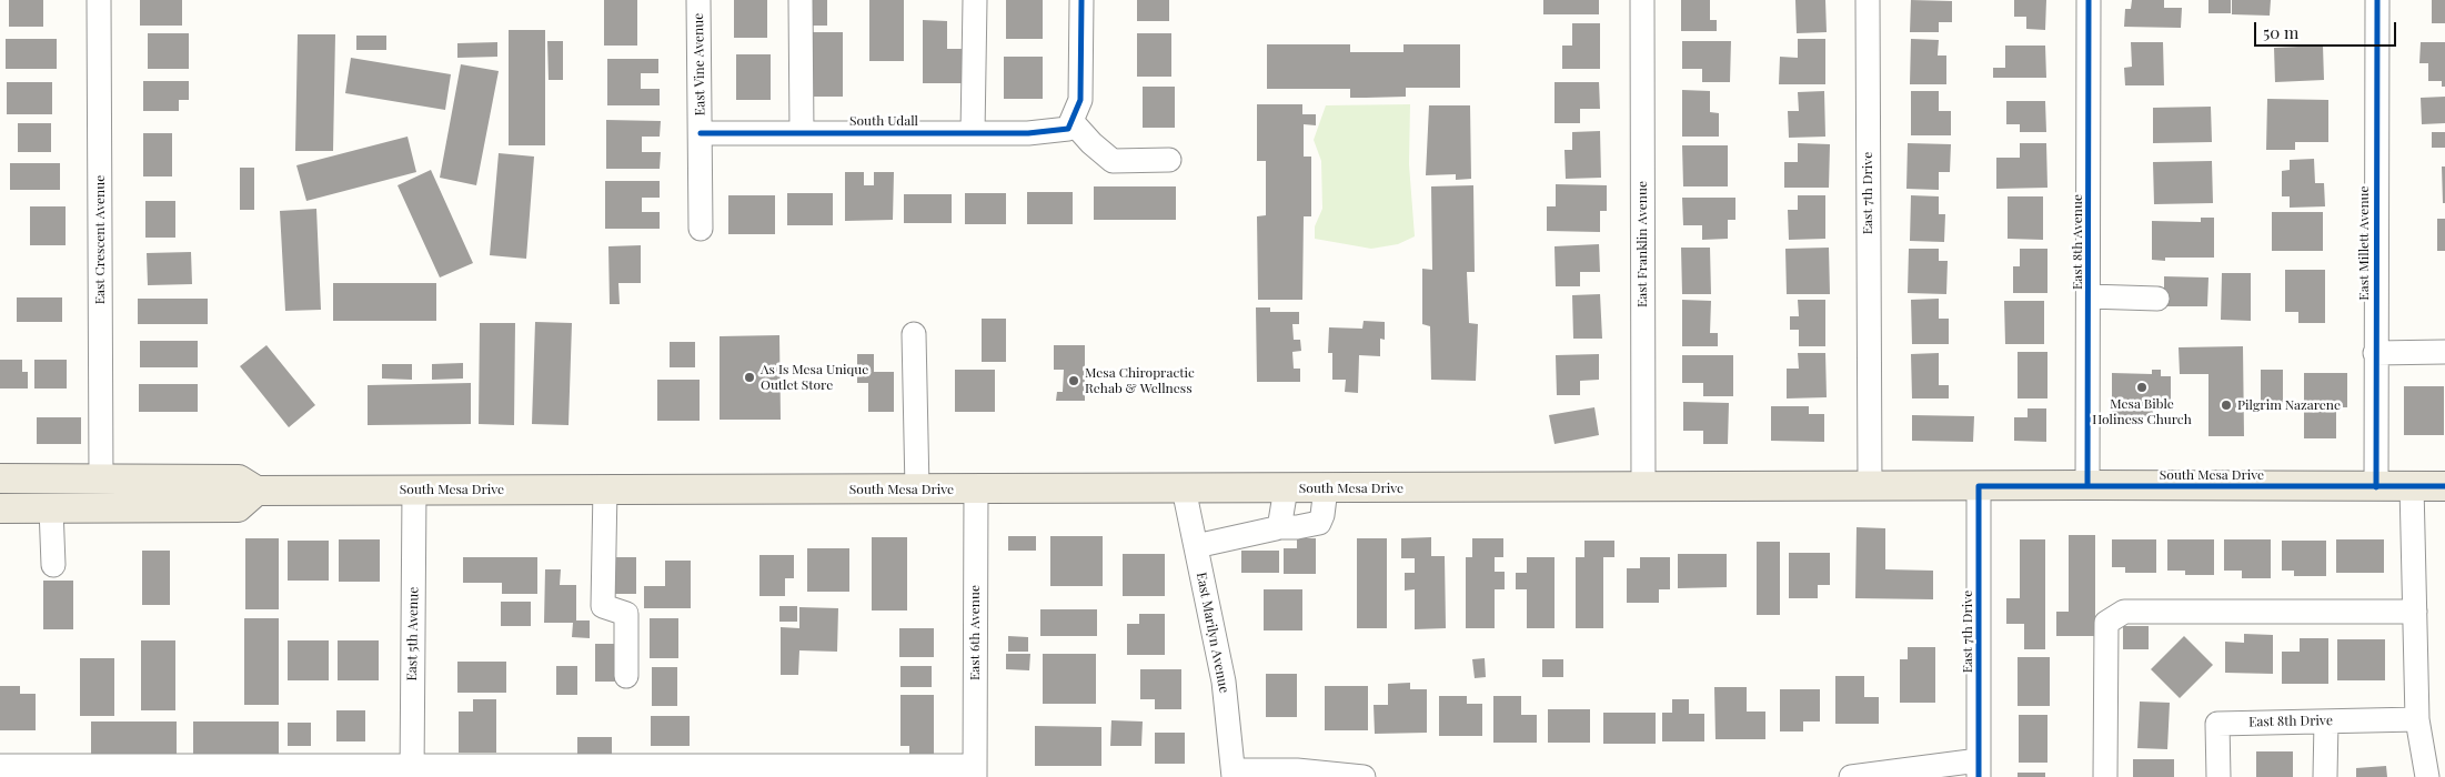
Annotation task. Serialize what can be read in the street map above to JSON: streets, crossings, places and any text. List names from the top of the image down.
{
  "streets": {
    "main road": ["South Mesa Drive"],
    "street": [
      "East Vine Avenue",
      "South Udall",
      "East 7th Drive",
      "East Crescent Avenue",
      "East 8th Avenue",
      "East Millett Avenue",
      "East Franklin Avenue",
      "East 6th Avenue",
      "East Marilyn Avenue",
      "East 5th Avenue",
      "East 8th Drive"
    ]
  },
  "crossings": [
    ["East Vine Avenue", "South Udall"],
    ["East 7th Drive", "South Mesa Drive"],
    ["East Crescent Avenue", "South Mesa Drive"],
    ["East 8th Avenue", "South Mesa Drive"],
    ["East Millett Avenue", "South Mesa Drive"],
    ["East Franklin Avenue", "South Mesa Drive"],
    ["South Mesa Drive", "East 6th Avenue"],
    ["South Mesa Drive", "East Marilyn Avenue"],
    ["South Mesa Drive", "East 5th Avenue"]
  ],
  "places": [
    "As Is Mesa Unique Outlet Store",
    "Mesa Chiropractic Rehab & Wellness",
    "Mesa Bible Holiness Church",
    "Pilgrim Nazarene"
  ],
  "scale_bar": "50 m"
}
